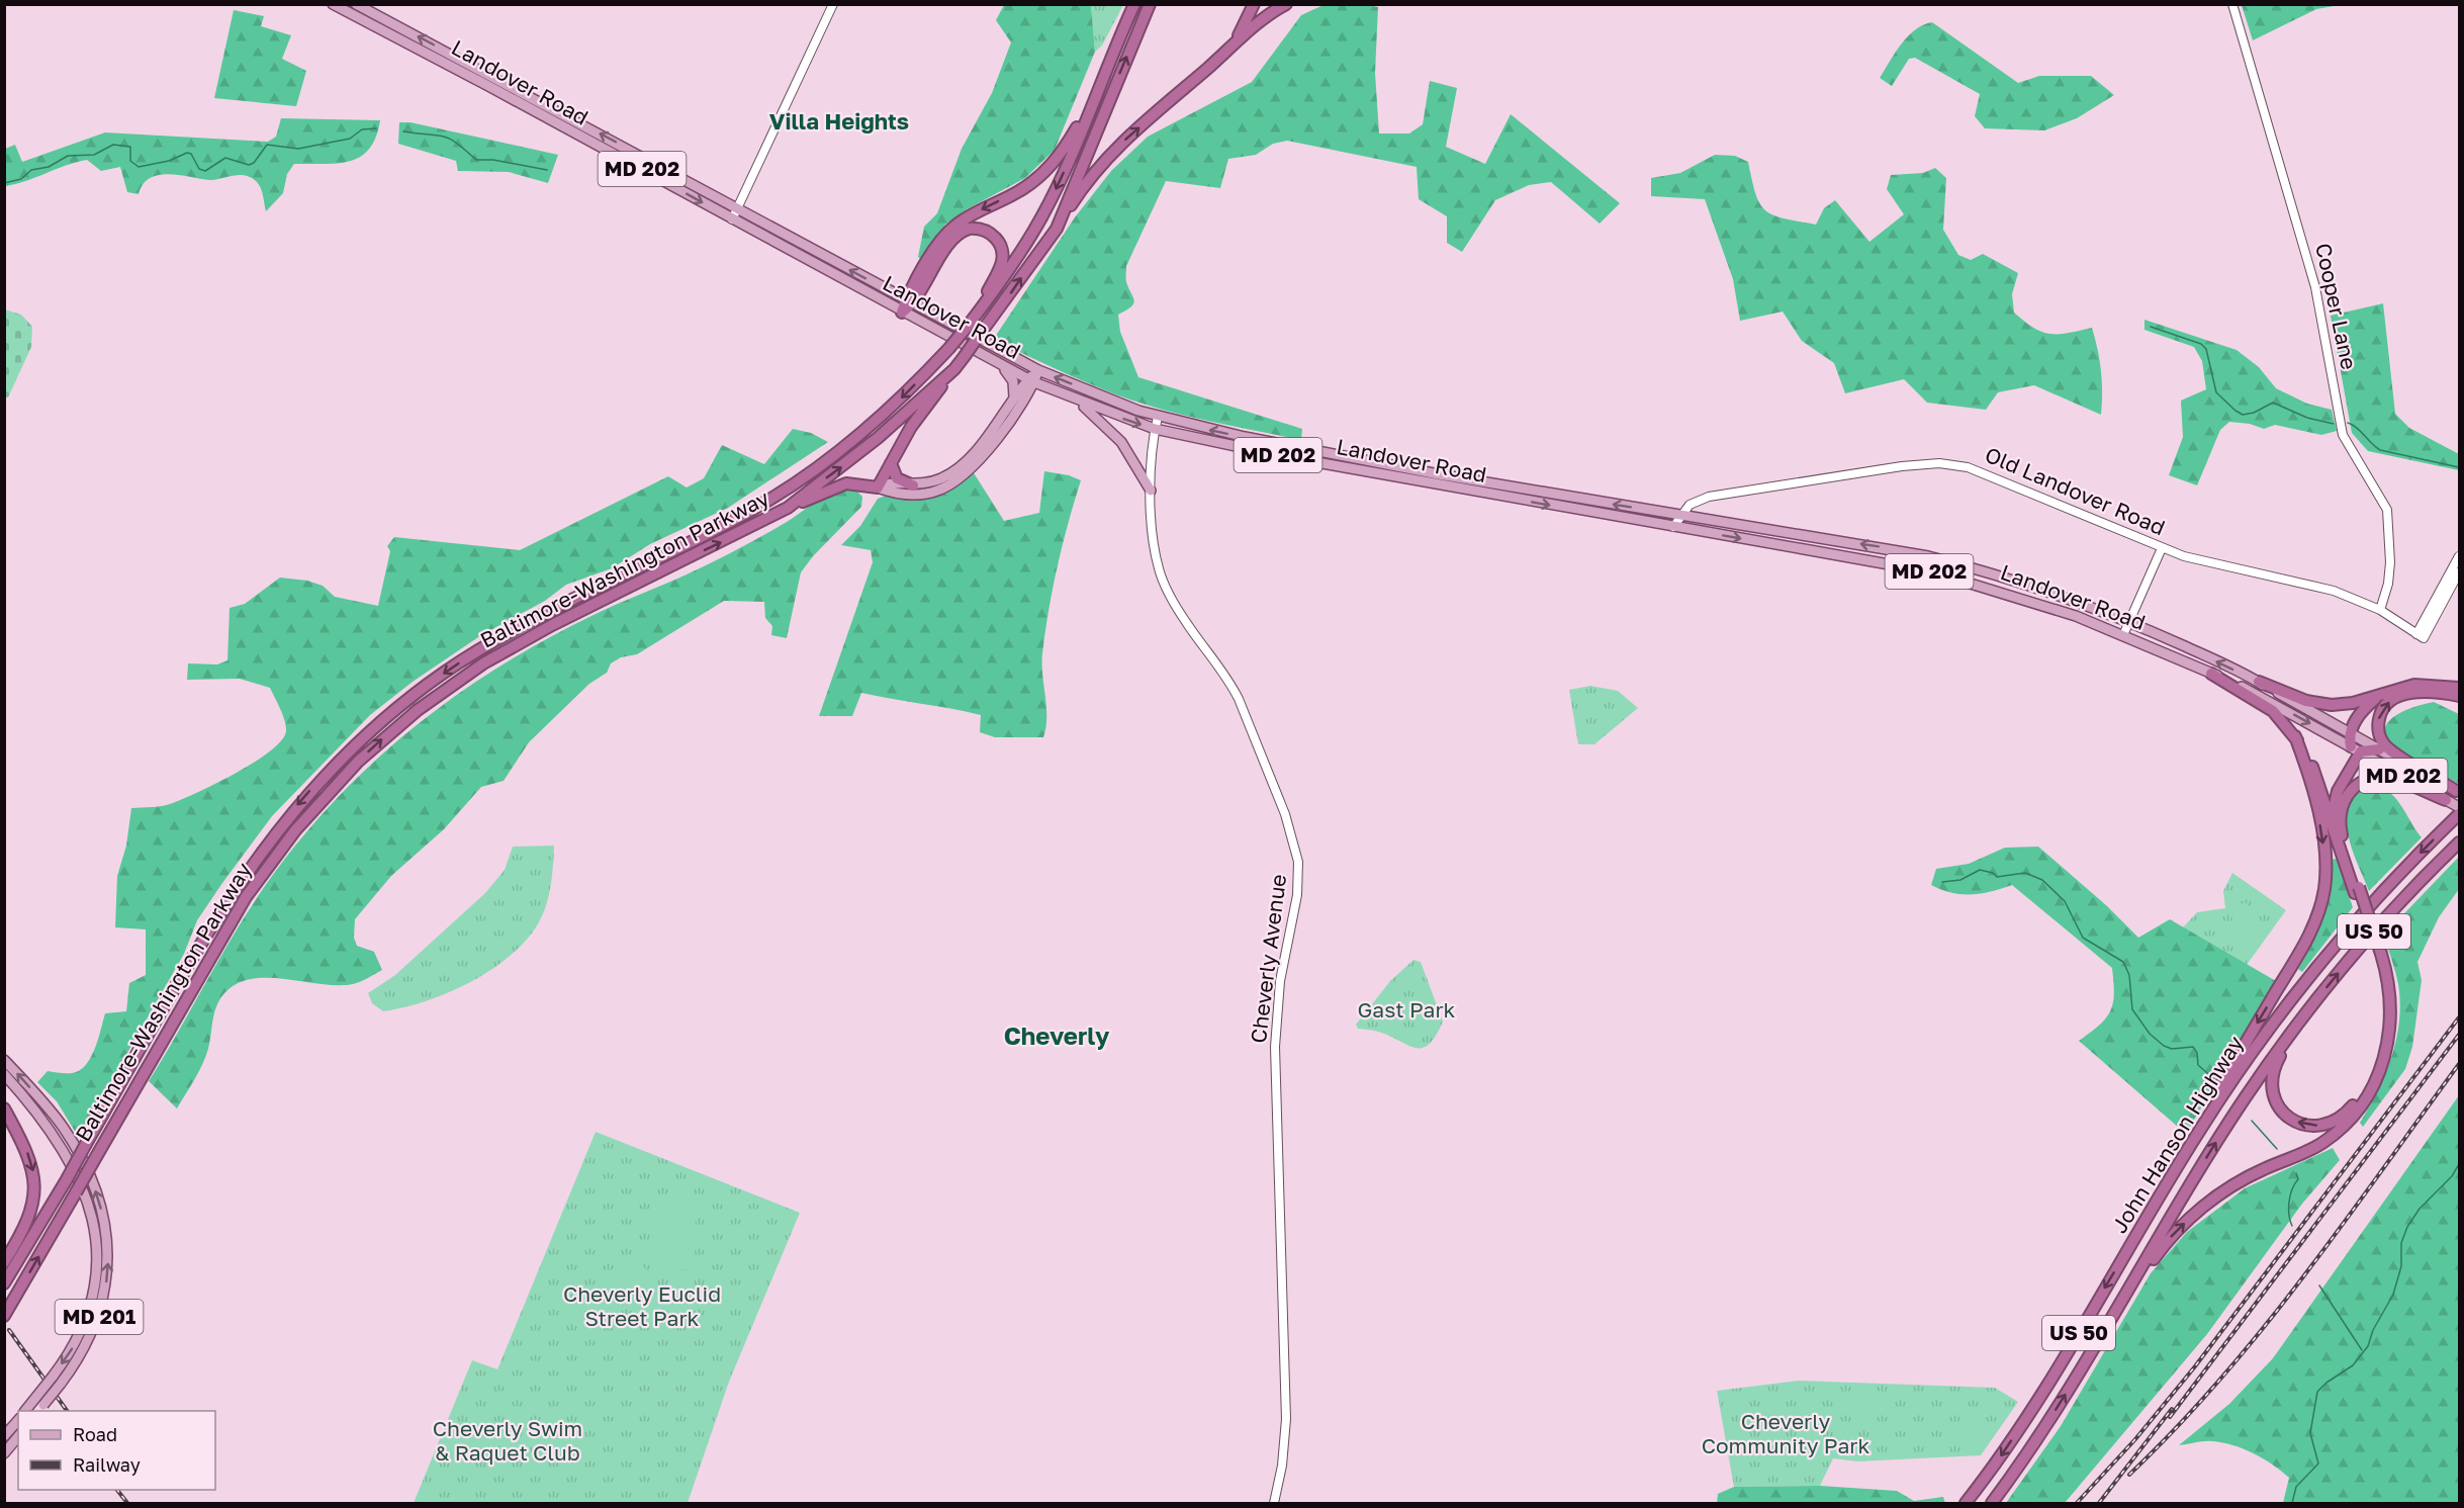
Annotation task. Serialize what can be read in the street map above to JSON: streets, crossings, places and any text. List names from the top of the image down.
{
  "streets": {
    "highway": ["Baltimore-Washington Parkway", "US 50", "John Hanson Highway"],
    "main road": ["Landover Road", "MD 202", "MD 201"],
    "street": ["Cooper Lane", "Old Landover Road", "Cheverly Avenue"]
  },
  "crossings": [
    ["Landover Road", "Old Landover Road"],
    ["Landover Road", "Cheverly Avenue"],
    ["Cooper Lane", "Old Landover Road"]
  ],
  "districts": ["Villa Heights", "Cheverly"],
  "parks": [
    "Gast Park",
    "Cheverly Euclid Street Park",
    "Cheverly Community Park",
    "Cheverly Swim & Raquet Club"
  ],
  "legend": ["Road", "Railway"]
}
